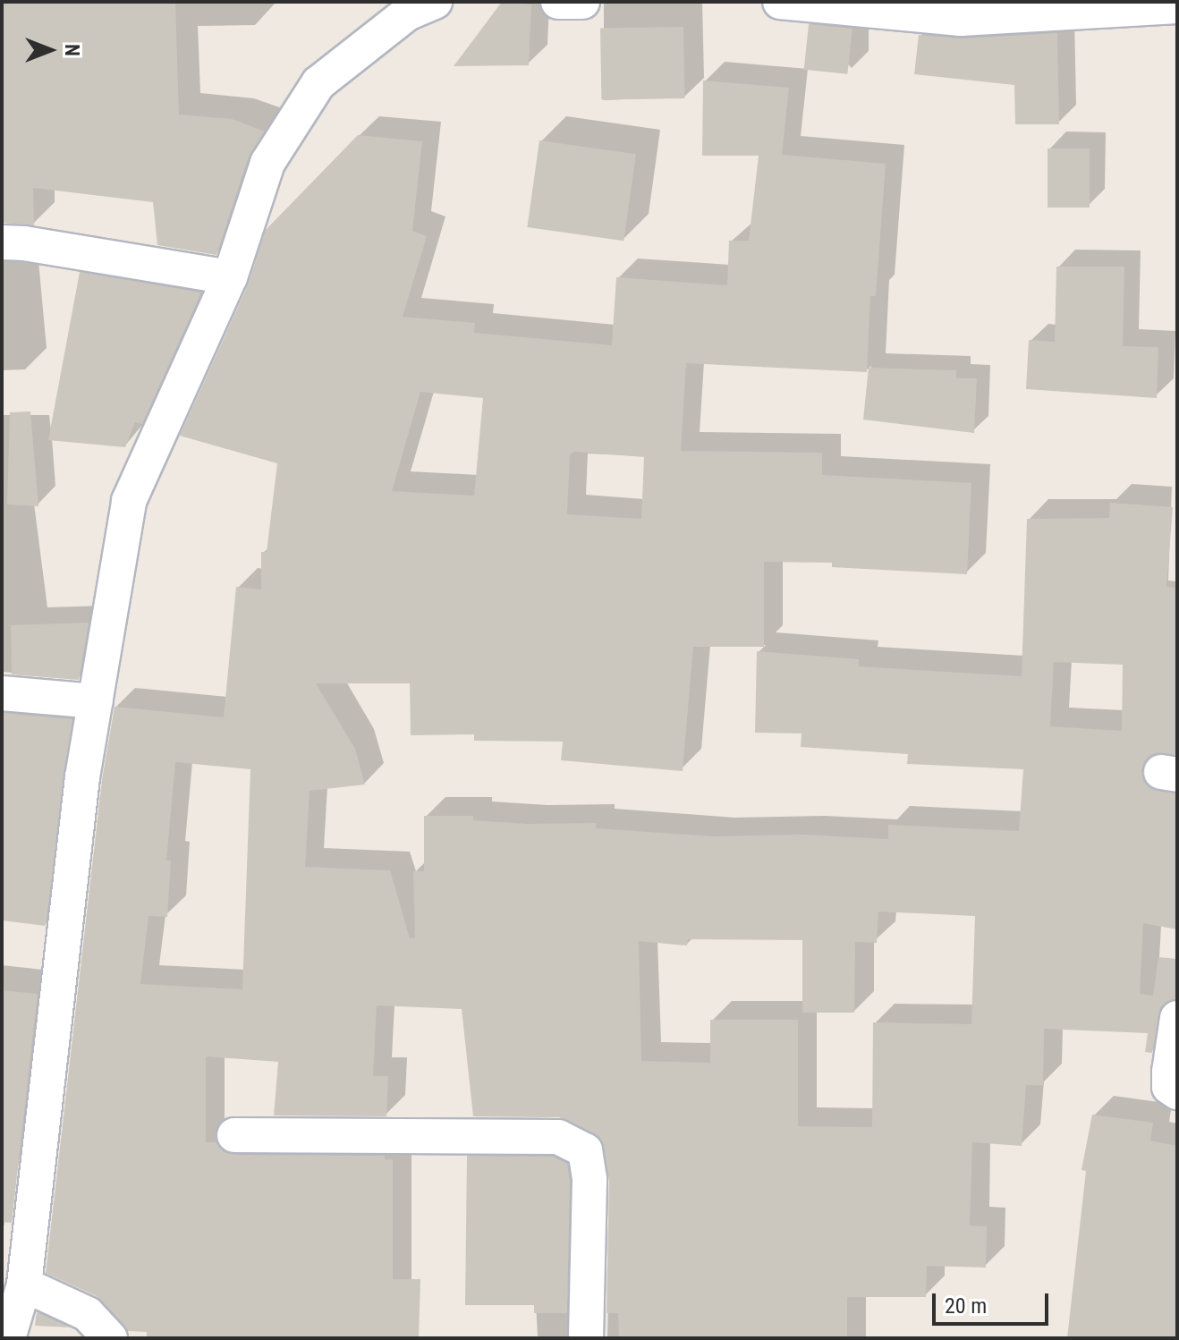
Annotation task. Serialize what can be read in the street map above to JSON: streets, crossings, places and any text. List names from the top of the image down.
{
  "scale_bar": "20 m",
  "north": "right"
}
